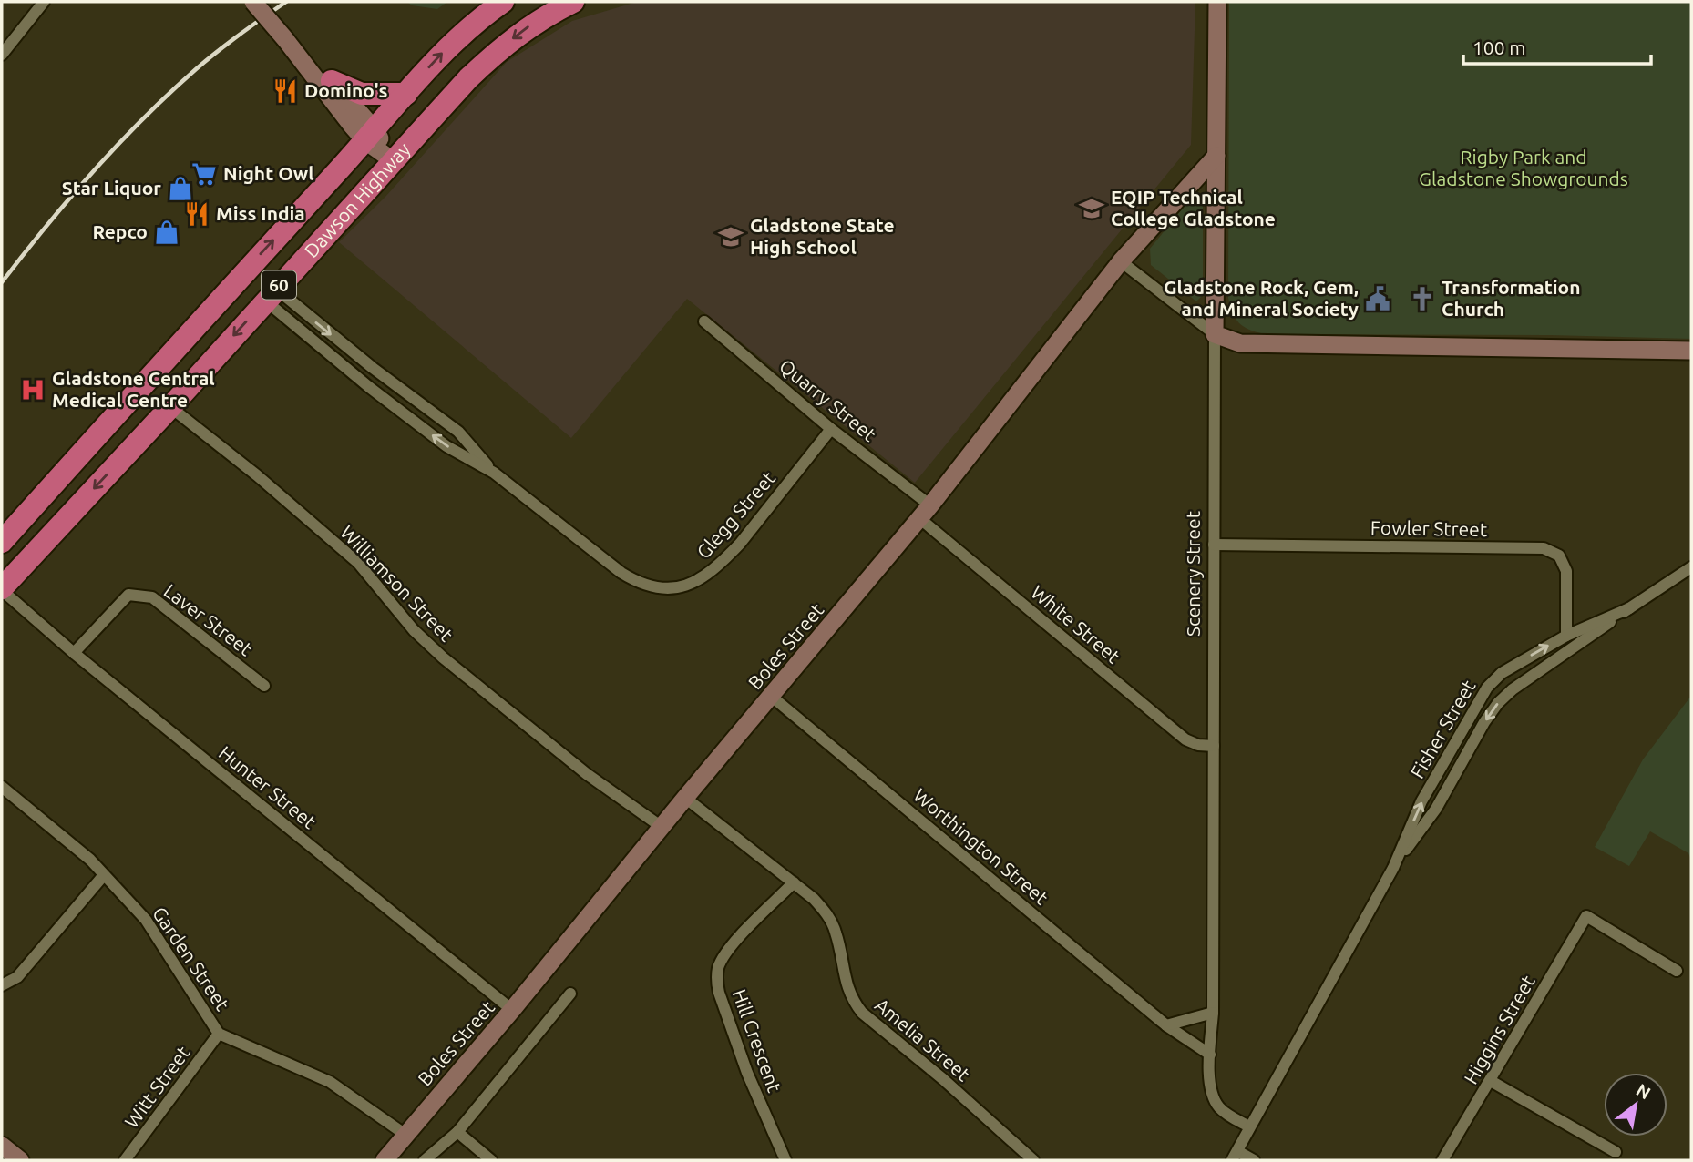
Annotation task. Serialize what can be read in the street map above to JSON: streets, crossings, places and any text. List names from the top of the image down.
{
  "streets": {
    "highway": ["Dawson Highway", "60"],
    "street": [
      "Quarry Street",
      "Glegg Street",
      "Fowler Street",
      "Scenery Street",
      "Williamson Street",
      "Laver Street",
      "White Street",
      "Boles Street",
      "Fisher Street",
      "Hunter Street",
      "Worthington Street",
      "Garden Street",
      "Higgins Street",
      "Amelia Street",
      "Hill Crescent",
      "Witt Street"
    ]
  },
  "crossings": [
    ["Dawson Highway", "Glegg Street"],
    ["Dawson Highway", "Williamson Street"],
    ["Dawson Highway", "Hunter Street"],
    ["Quarry Street", "Glegg Street"],
    ["Quarry Street", "White Street"],
    ["Quarry Street", "Boles Street"],
    ["Fowler Street", "Scenery Street"],
    ["Fowler Street", "Fisher Street"],
    ["Scenery Street", "White Street"],
    ["Scenery Street", "Boles Street"],
    ["Scenery Street", "Fisher Street"],
    ["Scenery Street", "Worthington Street"],
    ["Williamson Street", "Boles Street"],
    ["Laver Street", "Hunter Street"],
    ["White Street", "Boles Street"],
    ["Boles Street", "Hunter Street"],
    ["Boles Street", "Worthington Street"],
    ["Boles Street", "Garden Street"],
    ["Boles Street", "Amelia Street"],
    ["Garden Street", "Witt Street"],
    ["Amelia Street", "Hill Crescent"]
  ],
  "parks": ["Rigby Park and Gladstone Showgrounds"],
  "places": {
    "restaurant": ["Domino's", "Miss India"],
    "supermarket": ["Night Owl"],
    "shop": ["Star Liquor", "Repco"],
    "school or university": ["EQIP Technical College Gladstone", "Gladstone State High School"],
    "public building": ["Gladstone Rock, Gem, and Mineral Society"],
    "church": ["Transformation Church"],
    "hospital": ["Gladstone Central Medical Centre"]
  },
  "scale_bar": "100 m",
  "north": "top right"
}
